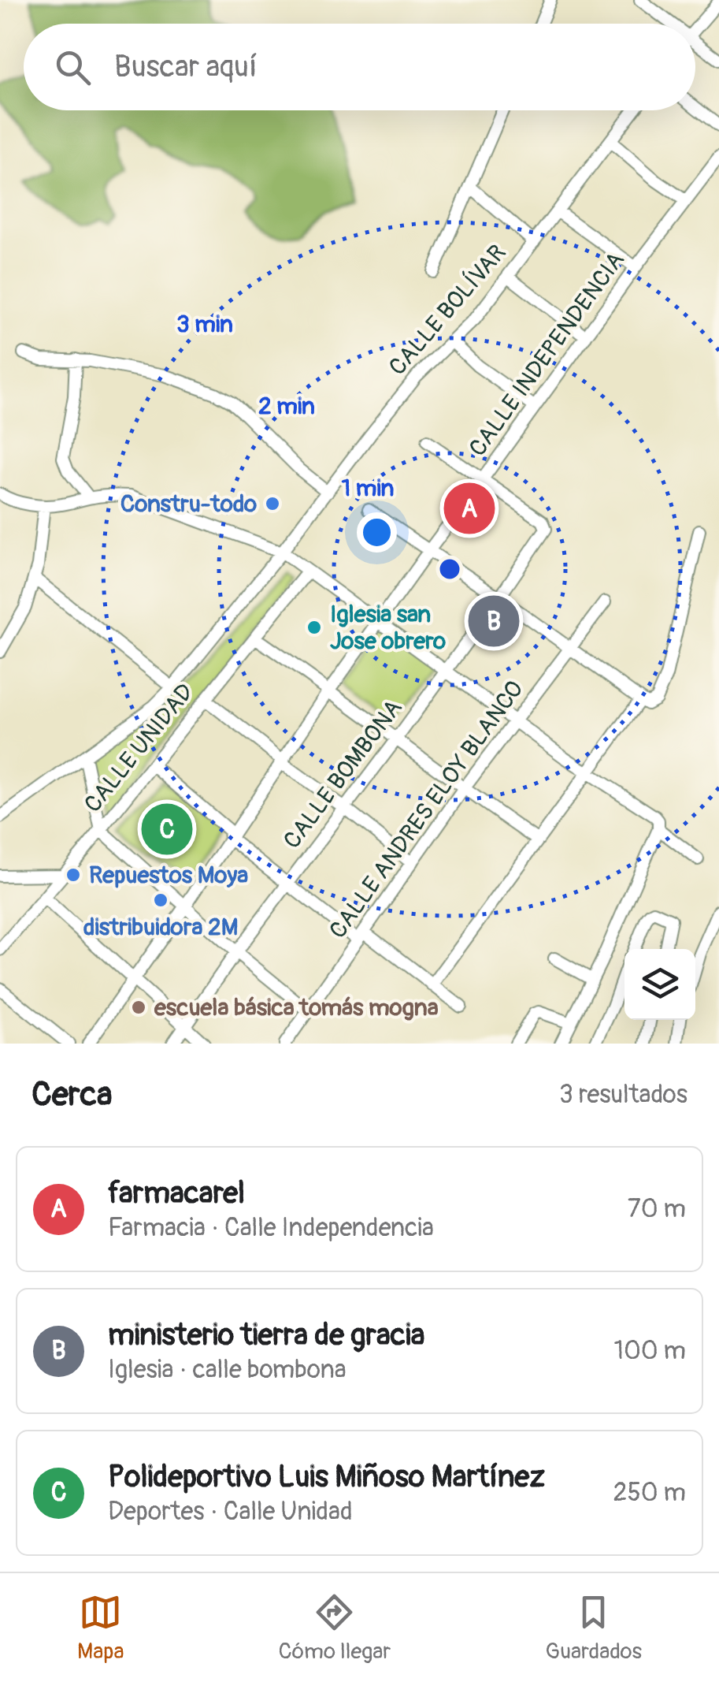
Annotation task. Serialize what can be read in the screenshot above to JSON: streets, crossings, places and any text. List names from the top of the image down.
{
  "streets": {
    "street": [
      "CALLE BOLÍVAR",
      "CALLE INDEPENDENCIA",
      "CALLE UNIDAD",
      "CALLE BOMBONA",
      "CALLE ANDRES ELOY BLANCO"
    ]
  },
  "crossings": [
    ["CALLE INDEPENDENCIA", "CALLE BOMBONA"]
  ],
  "places": [
    "Constru-todo",
    "Iglesia san Jose obrero",
    "Repuestos Moya",
    "distribuidora 2M",
    "escuela básica tomás mogna"
  ],
  "page": {
    "search": "Buscar aquí",
    "pins": ["A", "B", "C"],
    "heading": ["Cerca", "3 resultados"],
    "list": [
      {
        "mark": "A",
        "name": "farmacarel",
        "note": "Farmacia · Calle Independencia",
        "value": "70 m"
      },
      {
        "mark": "B",
        "name": "ministerio tierra de gracia",
        "note": "Iglesia · calle bombona",
        "value": "100 m"
      },
      {
        "mark": "C",
        "name": "Polideportivo Luis Miñoso Martínez",
        "note": "Deportes · Calle Unidad",
        "value": "250 m"
      }
    ],
    "nav": ["Mapa", "Cómo llegar", "Guardados"]
  },
  "rings": ["3 min", "2 min", "1 min"]
}
